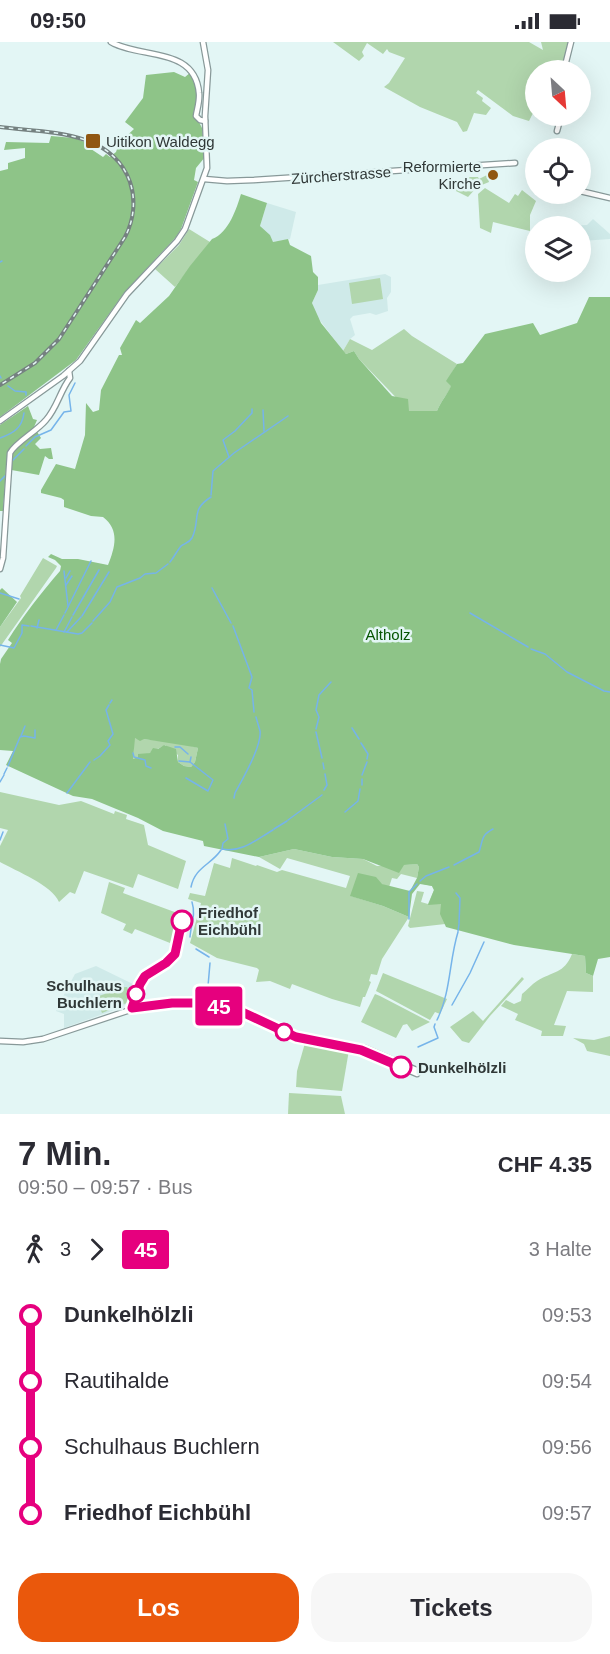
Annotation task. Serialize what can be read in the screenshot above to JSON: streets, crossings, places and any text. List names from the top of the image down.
{
  "streets": {
    "main road": ["Zürcherstrasse"]
  },
  "parks": ["Altholz"],
  "places": {
    "transit": ["Uitikon Waldegg"],
    "other": [
      "Reformierte Kirche",
      "Friedhof Eichbühl",
      "Schulhaus Buchlern",
      "Dunkelhölzli"
    ]
  },
  "lines": ["bus line 45"],
  "north": "bottom right",
  "page": {
    "status": "09:50",
    "on_map": "45",
    "heading": ["7 Min.", "09:50 – 09:57 · Bus", "CHF 4.35"],
    "legs": ["3", "45", "3 Halte"],
    "list": [
      {
        "name": "Dunkelhölzli",
        "value": "09:53"
      },
      {
        "name": "Rautihalde",
        "value": "09:54"
      },
      {
        "name": "Schulhaus Buchlern",
        "value": "09:56"
      },
      {
        "name": "Friedhof Eichbühl",
        "value": "09:57"
      }
    ],
    "buttons": ["Los", "Tickets"]
  }
}
